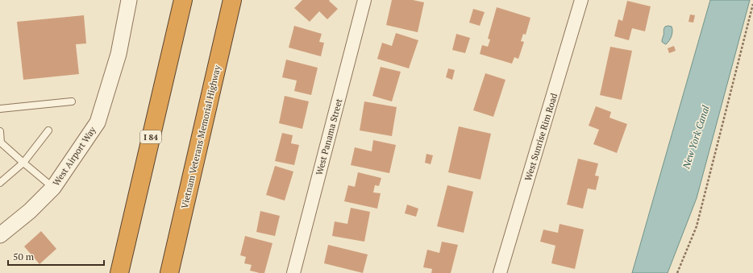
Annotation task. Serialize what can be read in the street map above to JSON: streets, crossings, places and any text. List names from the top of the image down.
{
  "streets": {
    "highway": ["I 84", "Vietnam Veterans Memorial Highway"],
    "street": ["West Panama Street", "West Sunrise Rim Road", "West Airport Way"]
  },
  "water": ["New York Canal"],
  "scale_bar": "50 m"
}
